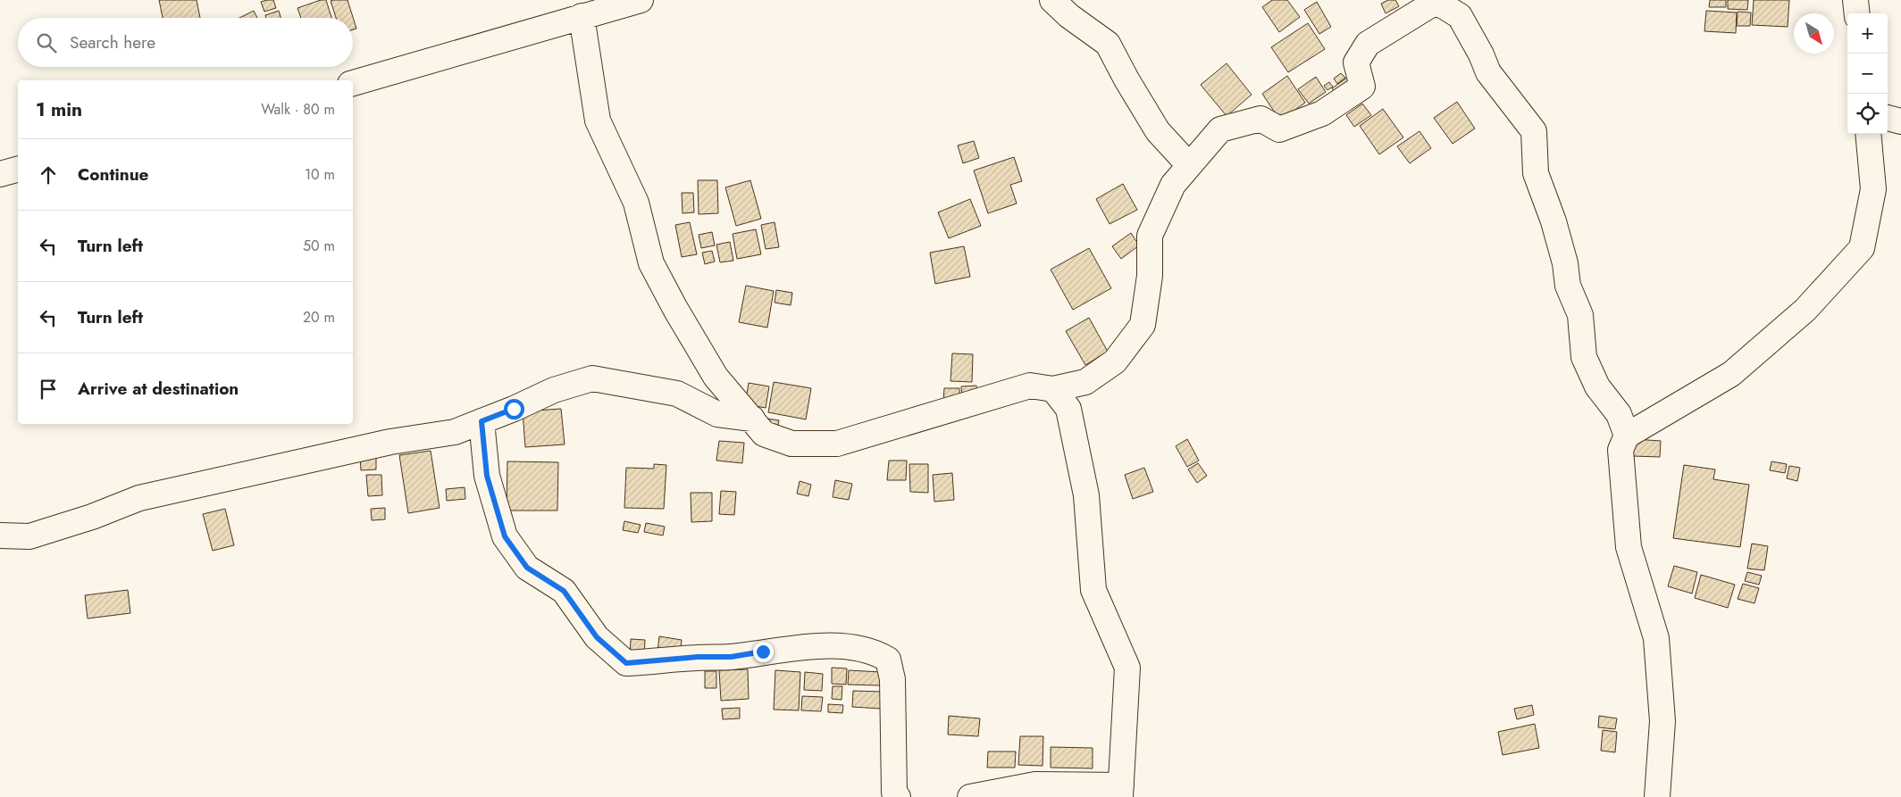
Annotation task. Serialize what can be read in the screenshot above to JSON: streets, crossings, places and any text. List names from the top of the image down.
{
  "north": "bottom right",
  "page": {
    "map_buttons": ["+", "−"],
    "search": "Search here",
    "heading": ["1 min", "Walk · 80 m"],
    "list": [
      ["Continue", "10 m"],
      ["Turn left", "50 m"],
      ["Turn left", "20 m"],
      "Arrive at destination"
    ]
  }
}
